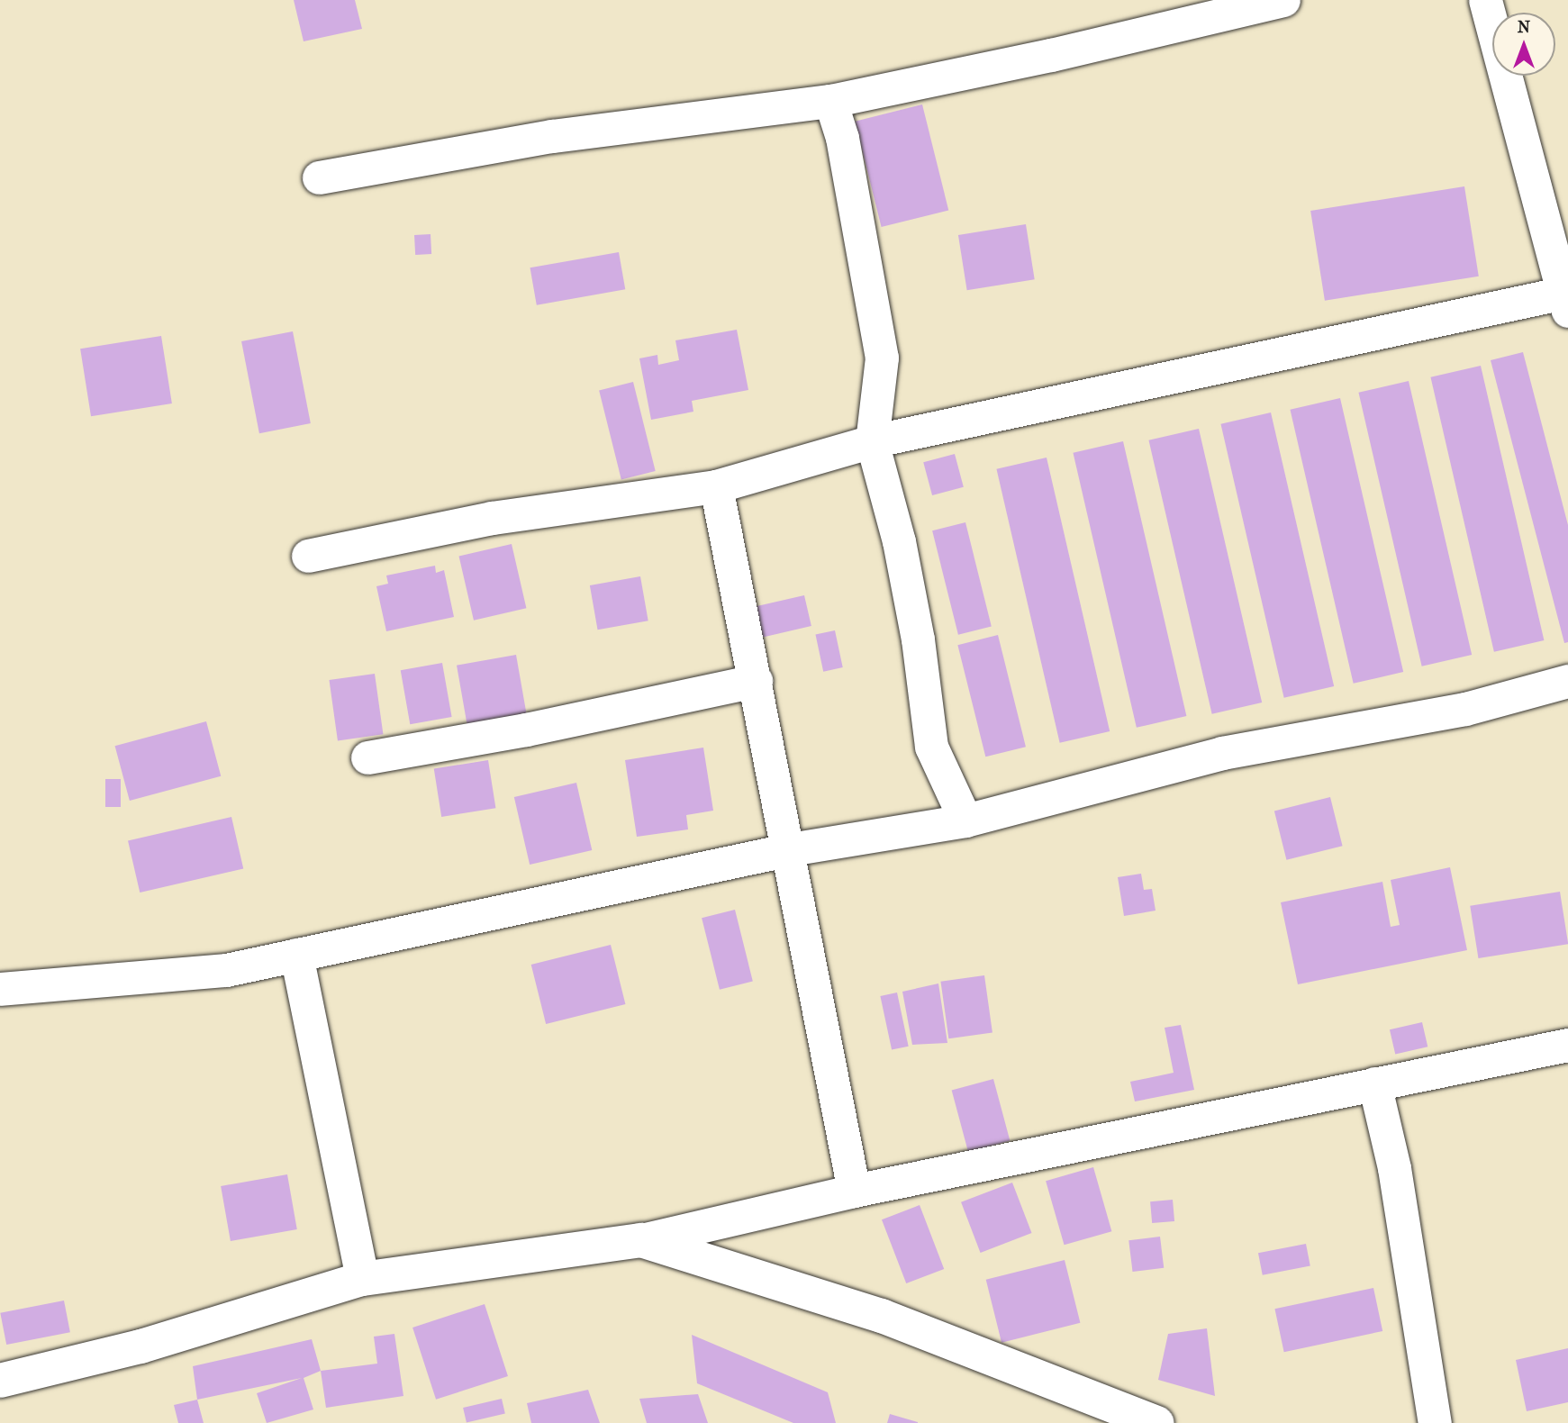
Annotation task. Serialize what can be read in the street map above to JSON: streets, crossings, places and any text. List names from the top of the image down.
{
  "north": "top"
}
